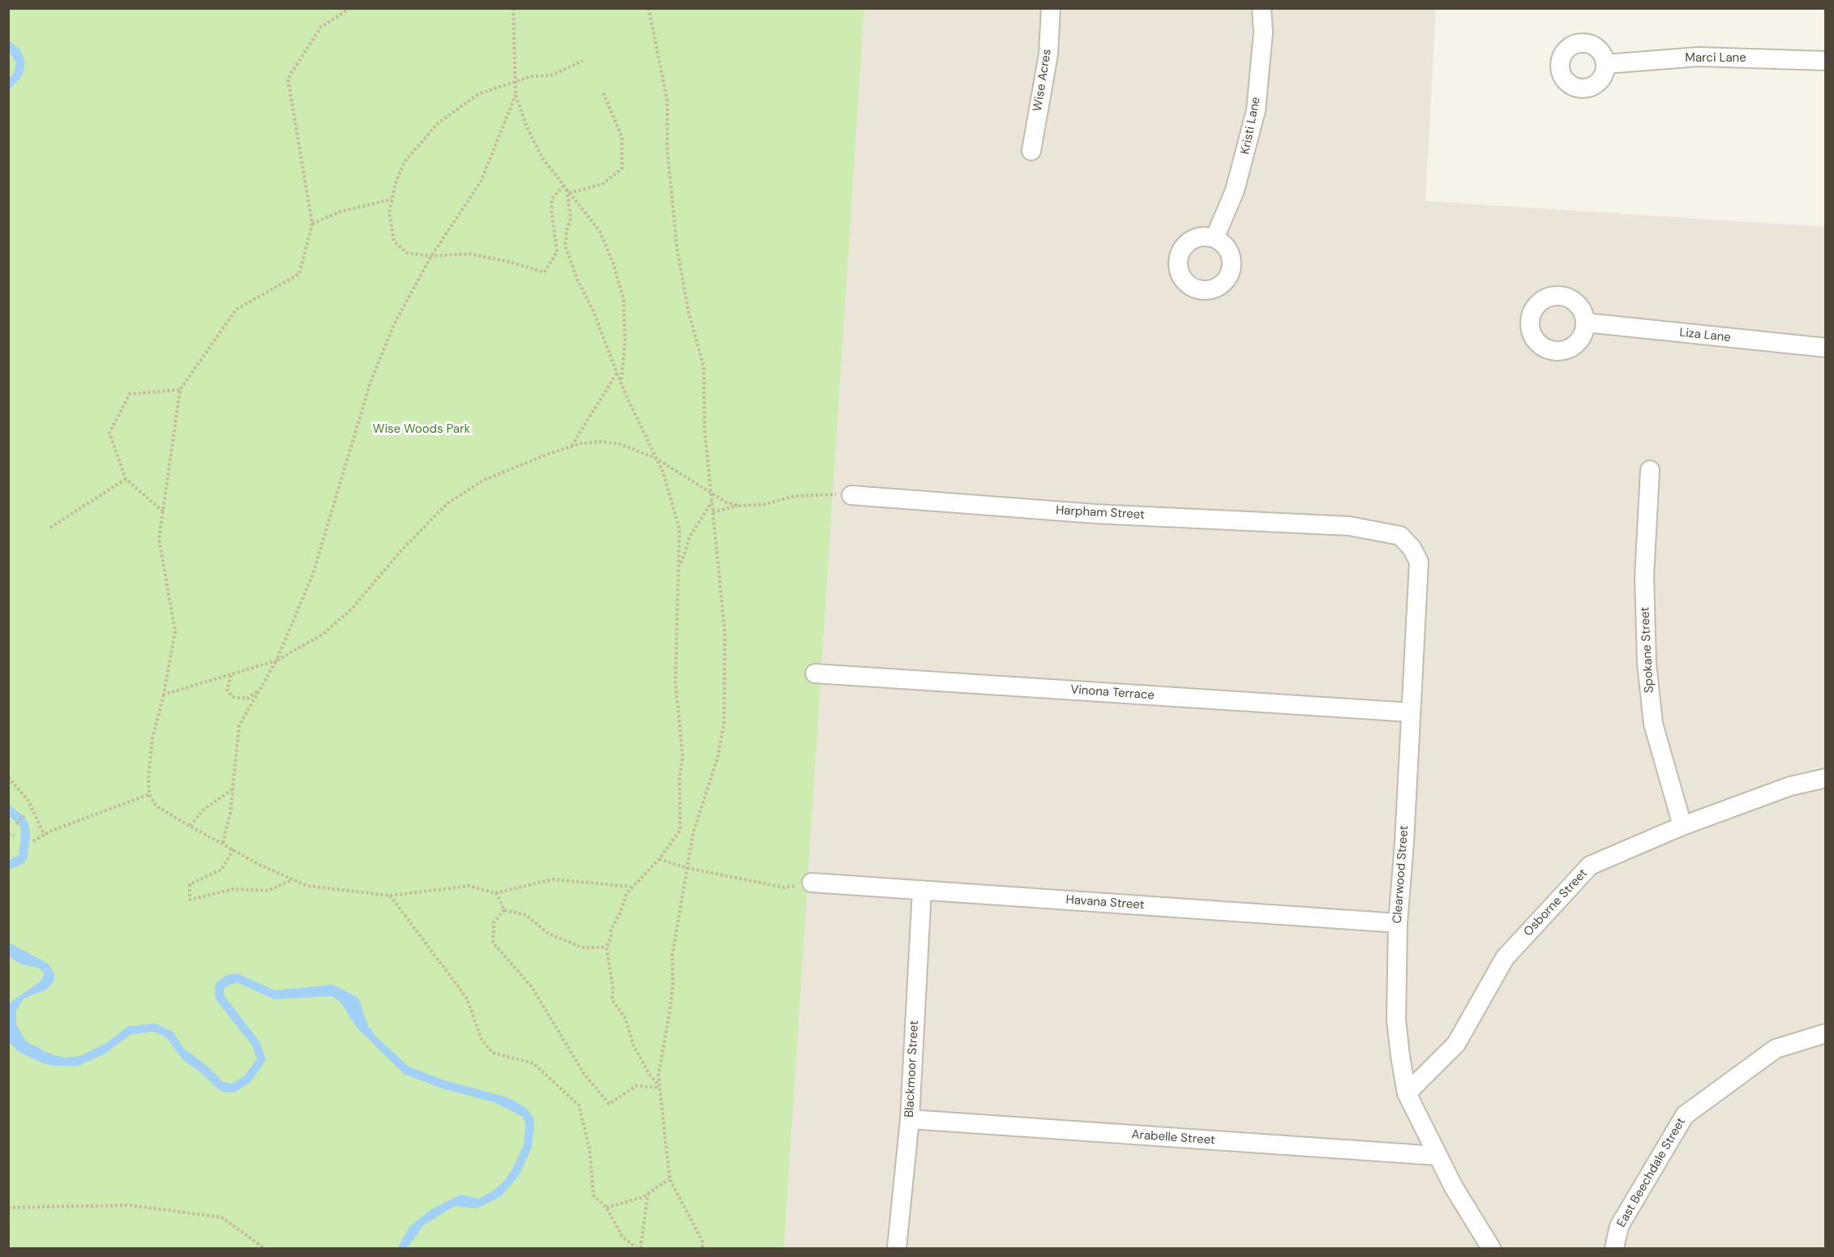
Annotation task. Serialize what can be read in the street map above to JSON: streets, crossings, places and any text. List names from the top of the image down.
{
  "streets": {
    "street": [
      "Marci Lane",
      "Wise Acres",
      "Kristi Lane",
      "Liza Lane",
      "Harpham Street",
      "Spokane Street",
      "Vinona Terrace",
      "Clearwood Street",
      "Havana Street",
      "Osborne Street",
      "Blackmoor Street",
      "Arabelle Street",
      "East Beechdale Street"
    ]
  },
  "crossings": [
    ["Harpham Street", "Clearwood Street"],
    ["Spokane Street", "Osborne Street"],
    ["Vinona Terrace", "Clearwood Street"],
    ["Clearwood Street", "Havana Street"],
    ["Clearwood Street", "Osborne Street"],
    ["Clearwood Street", "Arabelle Street"],
    ["Havana Street", "Blackmoor Street"],
    ["Blackmoor Street", "Arabelle Street"]
  ],
  "parks": ["Wise Woods Park"]
}
